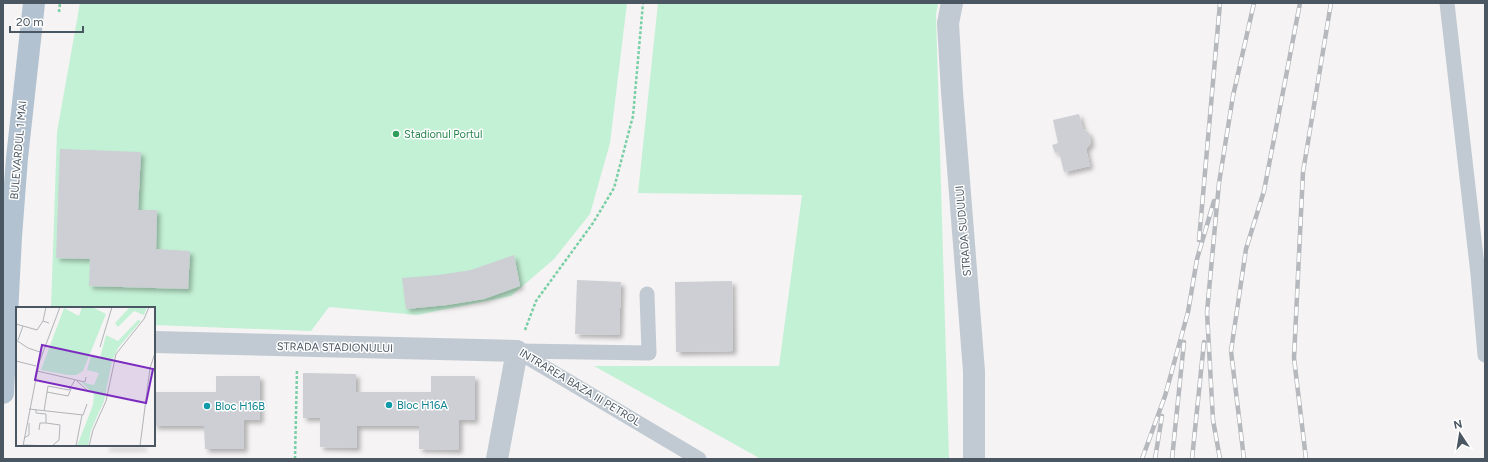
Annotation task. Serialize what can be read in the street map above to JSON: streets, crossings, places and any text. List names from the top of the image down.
{
  "streets": {
    "main road": ["BULEVARDUL 1 MAI"],
    "street": ["STRADA SUDULUI", "STRADA STADIONULUI"],
    "lane": ["INTRAREA BAZA III PETROL"]
  },
  "crossings": [
    ["STRADA STADIONULUI", "INTRAREA BAZA III PETROL"]
  ],
  "places": ["Stadionul Portul", "Bloc H16A", "Bloc H16B"],
  "scale_bar": "20 m",
  "north": "top"
}
